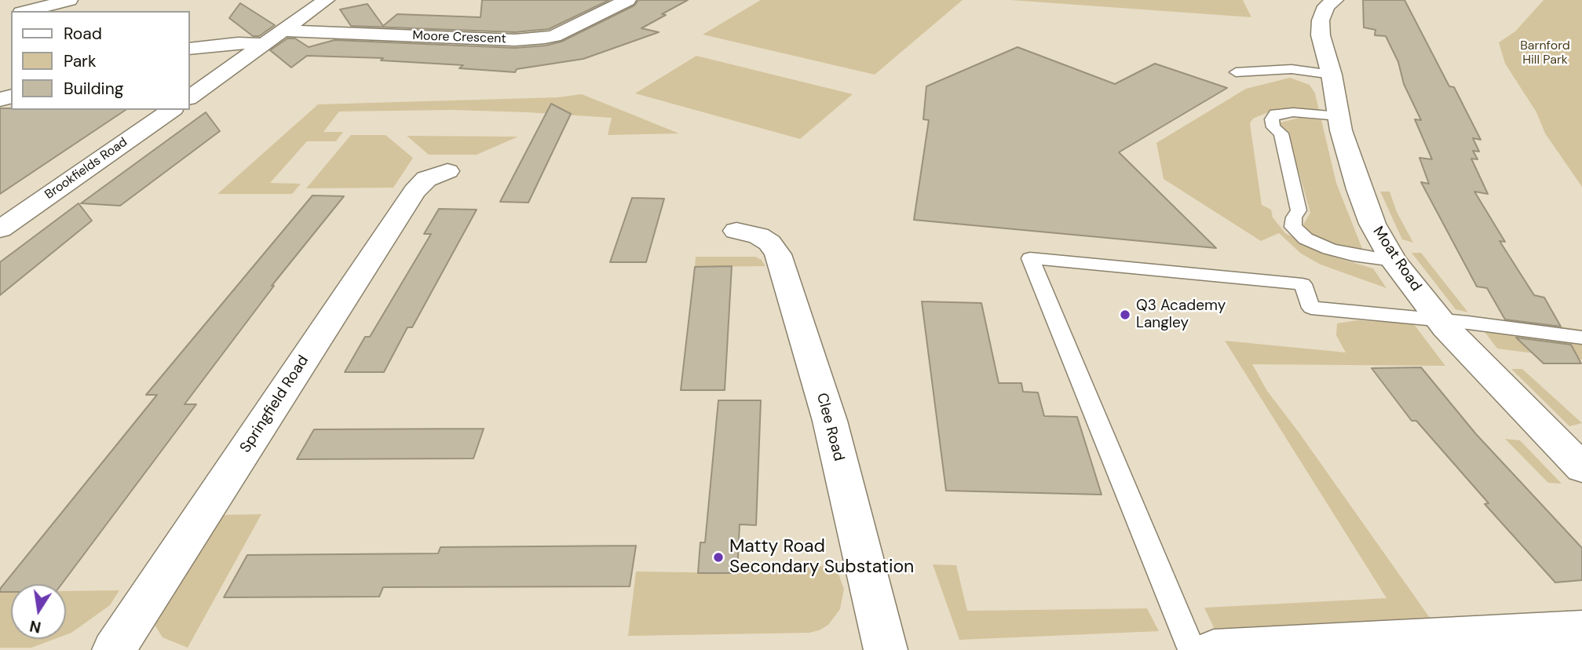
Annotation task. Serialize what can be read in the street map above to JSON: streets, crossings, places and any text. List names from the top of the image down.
{
  "streets": {
    "street": [
      "Moore Crescent",
      "Brookfields Road",
      "Moat Road",
      "Springfield Road",
      "Clee Road"
    ]
  },
  "parks": ["Barnford Hill Park"],
  "places": ["Q3 Academy Langley", "Matty Road Secondary Substation"],
  "legend": ["Road", "Park", "Building"],
  "north": "bottom"
}
